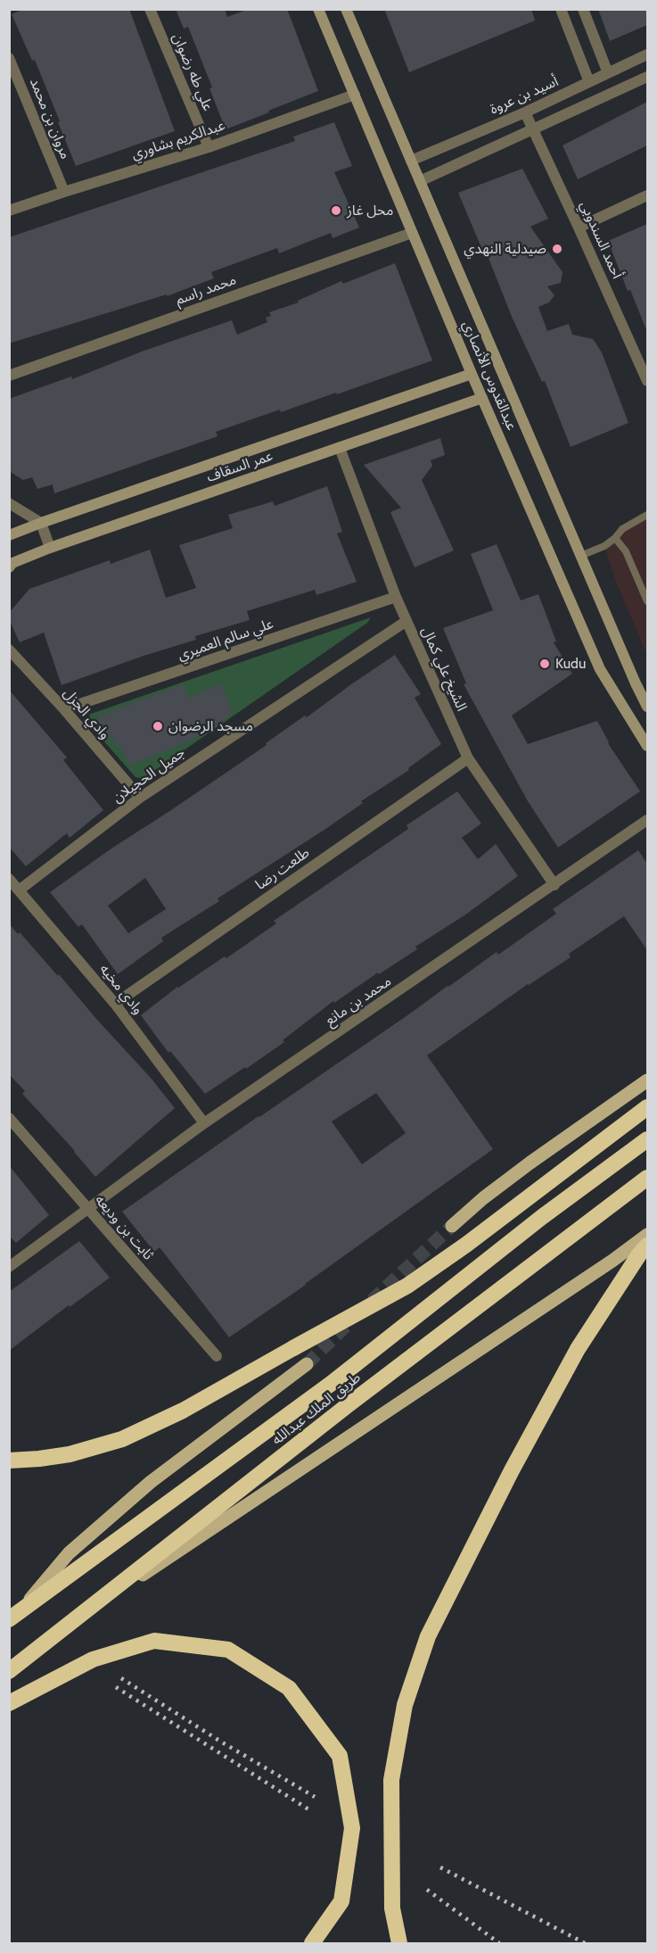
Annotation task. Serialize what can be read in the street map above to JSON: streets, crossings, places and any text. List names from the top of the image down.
{
  "streets": {
    "highway": ["طريق الملك عبدالله"],
    "street": [
      "علي طه رضوان",
      "أسيد بن عروة",
      "مروان بن محمد",
      "عبدالكريم بشاوري",
      "أحمد السندوبي",
      "محمد راسم",
      "عبدالقدوس الأنصاري",
      "عمر السقاف",
      "علي سالم العميري",
      "الشيخ علي كمال",
      "وادي الجزل",
      "جميل الحجيلان",
      "طلعت رضا",
      "وادي مخيه",
      "محمد بن مانع",
      "ثابت بن وديعه"
    ]
  },
  "crossings": [
    ["علي طه رضوان", "عبدالكريم بشاوري"],
    ["أسيد بن عروة", "أحمد السندوبي"],
    ["أسيد بن عروة", "عبدالقدوس الأنصاري"],
    ["مروان بن محمد", "عبدالكريم بشاوري"],
    ["عبدالكريم بشاوري", "عبدالقدوس الأنصاري"],
    ["محمد راسم", "عبدالقدوس الأنصاري"],
    ["عبدالقدوس الأنصاري", "عمر السقاف"],
    ["عمر السقاف", "الشيخ علي كمال"],
    ["علي سالم العميري", "الشيخ علي كمال"],
    ["علي سالم العميري", "وادي الجزل"],
    ["الشيخ علي كمال", "جميل الحجيلان"],
    ["الشيخ علي كمال", "طلعت رضا"],
    ["الشيخ علي كمال", "محمد بن مانع"],
    ["وادي الجزل", "جميل الحجيلان"],
    ["جميل الحجيلان", "وادي مخيه"],
    ["طلعت رضا", "وادي مخيه"],
    ["وادي مخيه", "محمد بن مانع"],
    ["محمد بن مانع", "ثابت بن وديعه"]
  ],
  "places": [
    "محل غاز",
    "صيدلية النهدي",
    "Kudu",
    "مسجد الرضوان"
  ]
}
